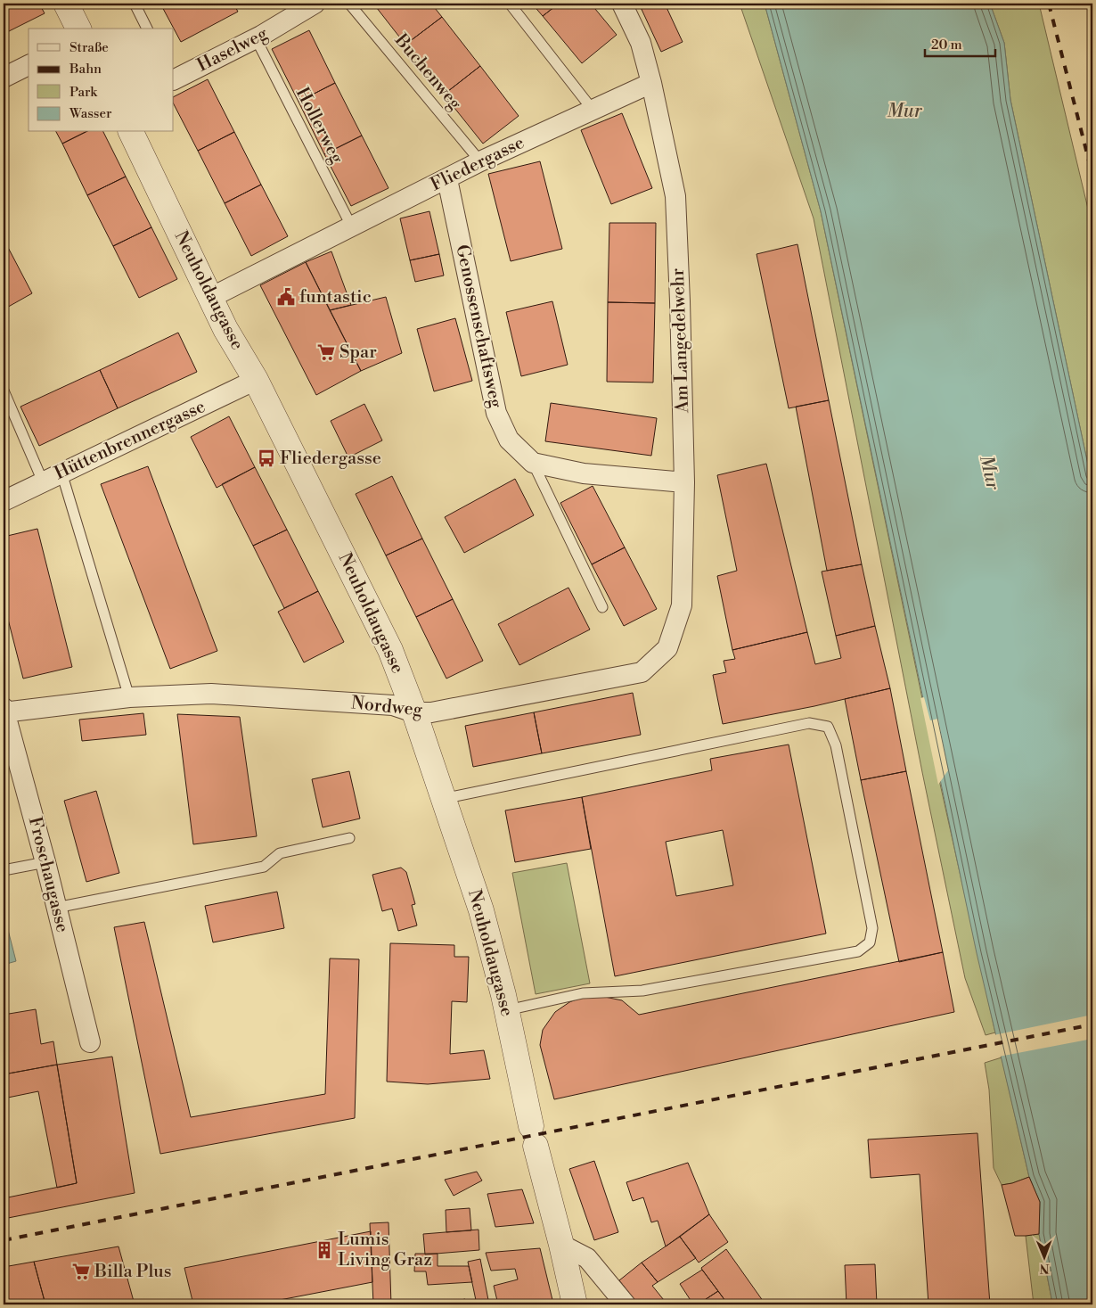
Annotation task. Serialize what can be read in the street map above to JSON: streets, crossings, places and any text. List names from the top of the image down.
{
  "streets": {
    "street": [
      "Haselweg",
      "Fliedergasse",
      "Neuholdaugasse",
      "Genossenschaftsweg",
      "Am Langedelwehr",
      "Hüttenbrennergasse",
      "Nordweg",
      "Froschaugasse"
    ],
    "lane": ["Buchenweg", "Hollerweg"]
  },
  "crossings": [
    ["Haselweg", "Hollerweg"],
    ["Buchenweg", "Fliedergasse"],
    ["Hollerweg", "Fliedergasse"],
    ["Fliedergasse", "Neuholdaugasse"],
    ["Fliedergasse", "Genossenschaftsweg"],
    ["Fliedergasse", "Am Langedelwehr"],
    ["Neuholdaugasse", "Hüttenbrennergasse"],
    ["Neuholdaugasse", "Nordweg"],
    ["Genossenschaftsweg", "Am Langedelwehr"],
    ["Am Langedelwehr", "Nordweg"],
    ["Nordweg", "Froschaugasse"]
  ],
  "water": ["Mur"],
  "places": {
    "public building": ["funtastic"],
    "supermarket": ["Spar", "Billa Plus"],
    "bus stop": ["Fliedergasse"],
    "building": ["Lumis Living Graz"]
  },
  "legend": [
    "Straße",
    "Bahn",
    "Park",
    "Wasser"
  ],
  "scale_bar": "20 m",
  "north": "bottom"
}
